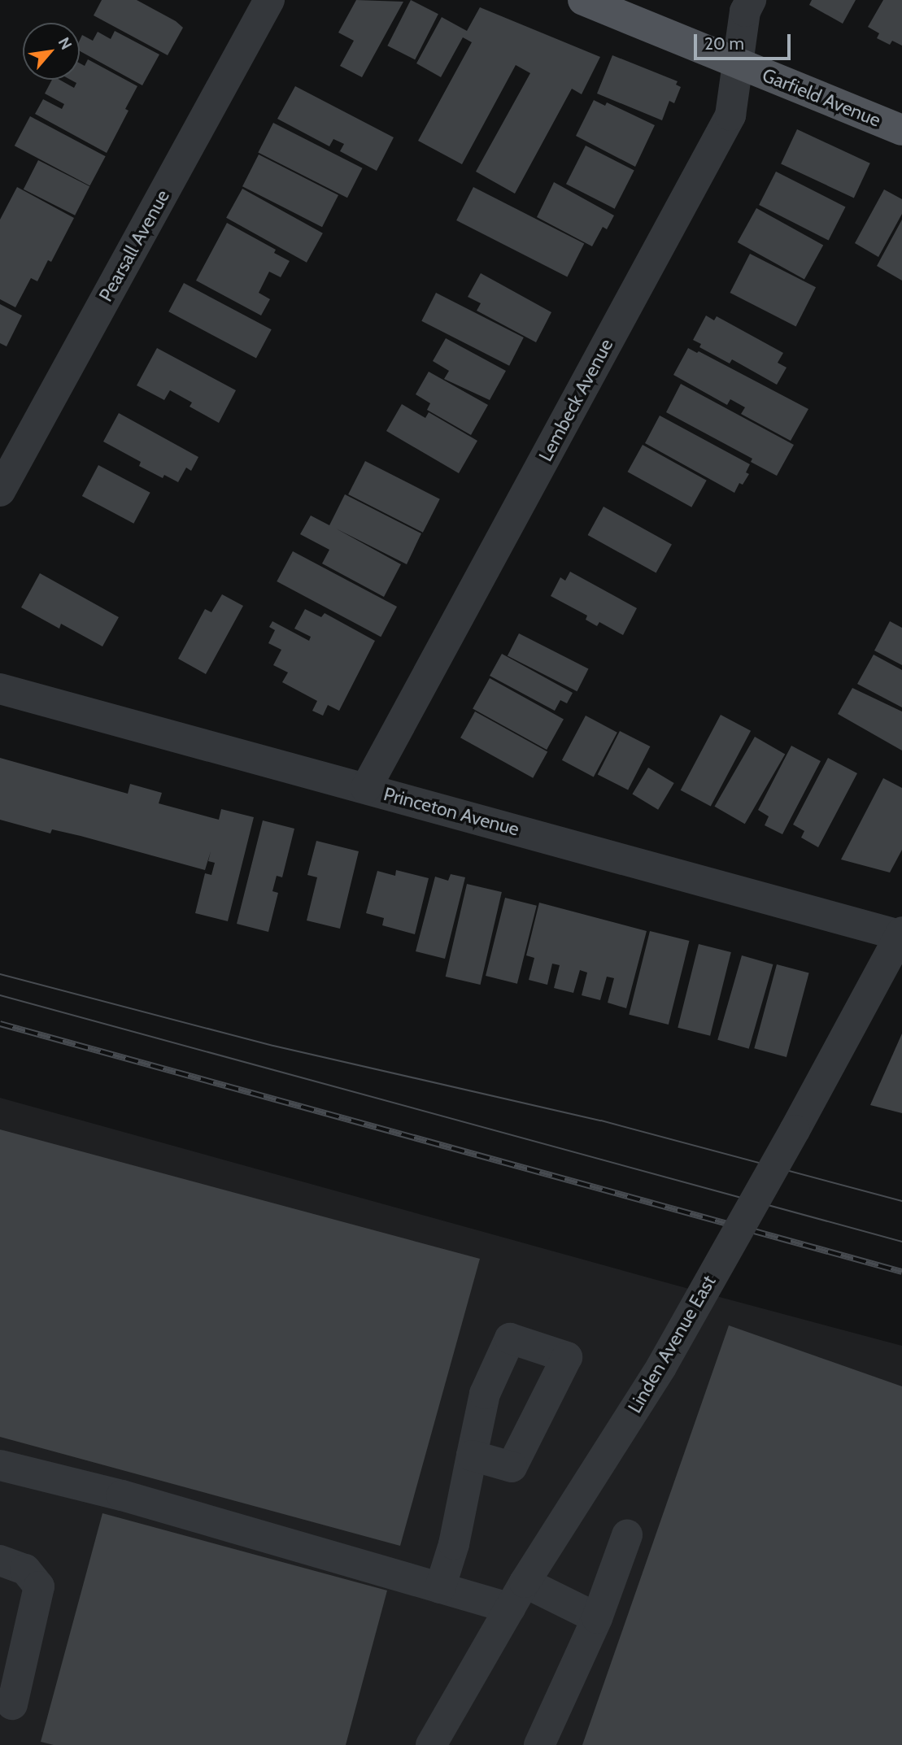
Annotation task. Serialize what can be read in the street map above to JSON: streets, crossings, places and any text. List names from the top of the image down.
{
  "streets": {
    "main road": ["Garfield Avenue"],
    "street": [
      "Pearsall Avenue",
      "Lembeck Avenue",
      "Princeton Avenue",
      "Linden Avenue East"
    ]
  },
  "crossings": [
    ["Garfield Avenue", "Lembeck Avenue"],
    ["Lembeck Avenue", "Princeton Avenue"],
    ["Princeton Avenue", "Linden Avenue East"]
  ],
  "scale_bar": "20 m",
  "north": "top right"
}
